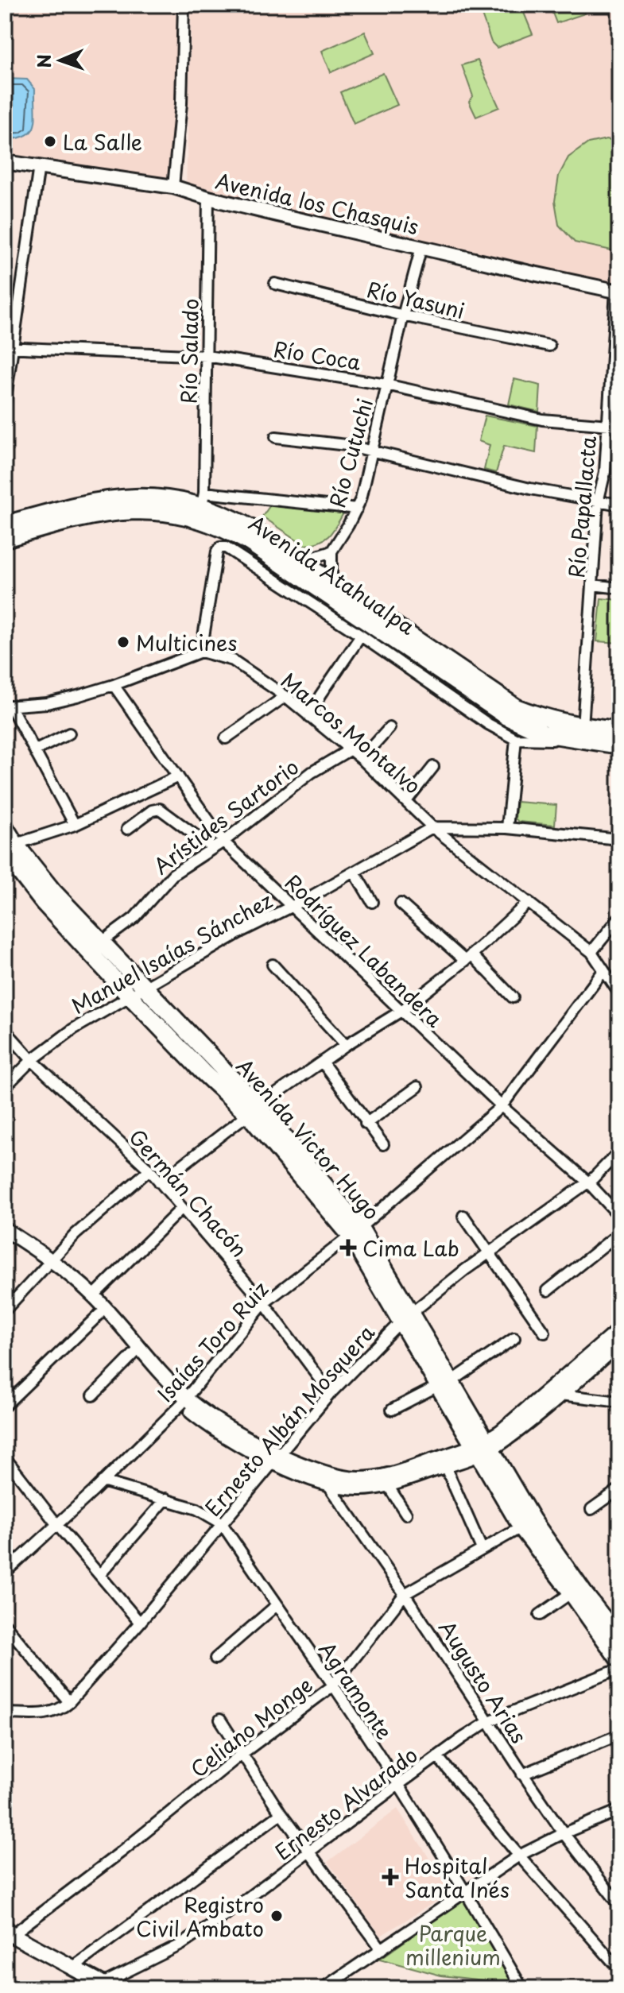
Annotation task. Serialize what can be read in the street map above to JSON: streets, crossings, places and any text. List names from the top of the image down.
{
  "streets": {
    "main road": ["Avenida Atahualpa", "Avenida Victor Hugo"],
    "street": [
      "Avenida los Chasquis",
      "Río Yasuni",
      "Río Salado",
      "Río Coca",
      "Río Cutuchi",
      "Río Papallacta",
      "Marcos Montalvo",
      "Arístides Sartorio",
      "Rodríguez Labandera",
      "Manuel Isaías Sánchez",
      "Germán Chacón",
      "Isaías Toro Ruiz",
      "Ernesto Albán Mosquera",
      "Augusto Arias",
      "Agramonte",
      "Celiano Monge",
      "Ernesto Alvarado"
    ]
  },
  "crossings": [
    ["Avenida los Chasquis", "Río Salado"],
    ["Avenida los Chasquis", "Río Cutuchi"],
    ["Avenida los Chasquis", "Río Papallacta"],
    ["Río Yasuni", "Río Cutuchi"],
    ["Río Salado", "Río Coca"],
    ["Río Salado", "Avenida Atahualpa"],
    ["Río Coca", "Río Cutuchi"],
    ["Río Coca", "Río Papallacta"],
    ["Río Cutuchi", "Avenida Atahualpa"],
    ["Río Papallacta", "Avenida Atahualpa"],
    ["Marcos Montalvo", "Arístides Sartorio"],
    ["Marcos Montalvo", "Manuel Isaías Sánchez"],
    ["Marcos Montalvo", "Isaías Toro Ruiz"],
    ["Arístides Sartorio", "Rodríguez Labandera"],
    ["Arístides Sartorio", "Avenida Victor Hugo"],
    ["Rodríguez Labandera", "Manuel Isaías Sánchez"],
    ["Rodríguez Labandera", "Isaías Toro Ruiz"],
    ["Rodríguez Labandera", "Ernesto Albán Mosquera"],
    ["Manuel Isaías Sánchez", "Avenida Victor Hugo"],
    ["Manuel Isaías Sánchez", "Germán Chacón"],
    ["Avenida Victor Hugo", "Isaías Toro Ruiz"],
    ["Avenida Victor Hugo", "Ernesto Albán Mosquera"],
    ["Avenida Victor Hugo", "Celiano Monge"],
    ["Germán Chacón", "Isaías Toro Ruiz"],
    ["Germán Chacón", "Ernesto Albán Mosquera"],
    ["Isaías Toro Ruiz", "Agramonte"],
    ["Ernesto Albán Mosquera", "Agramonte"],
    ["Augusto Arias", "Celiano Monge"],
    ["Augusto Arias", "Ernesto Alvarado"],
    ["Agramonte", "Celiano Monge"],
    ["Agramonte", "Ernesto Alvarado"]
  ],
  "parks": ["Parque millenium"],
  "places": {
    "other": ["La Salle", "Multicines", "Registro Civil Ambato"],
    "health": ["Cima Lab", "Hospital Santa Inés"]
  },
  "north": "left"
}
